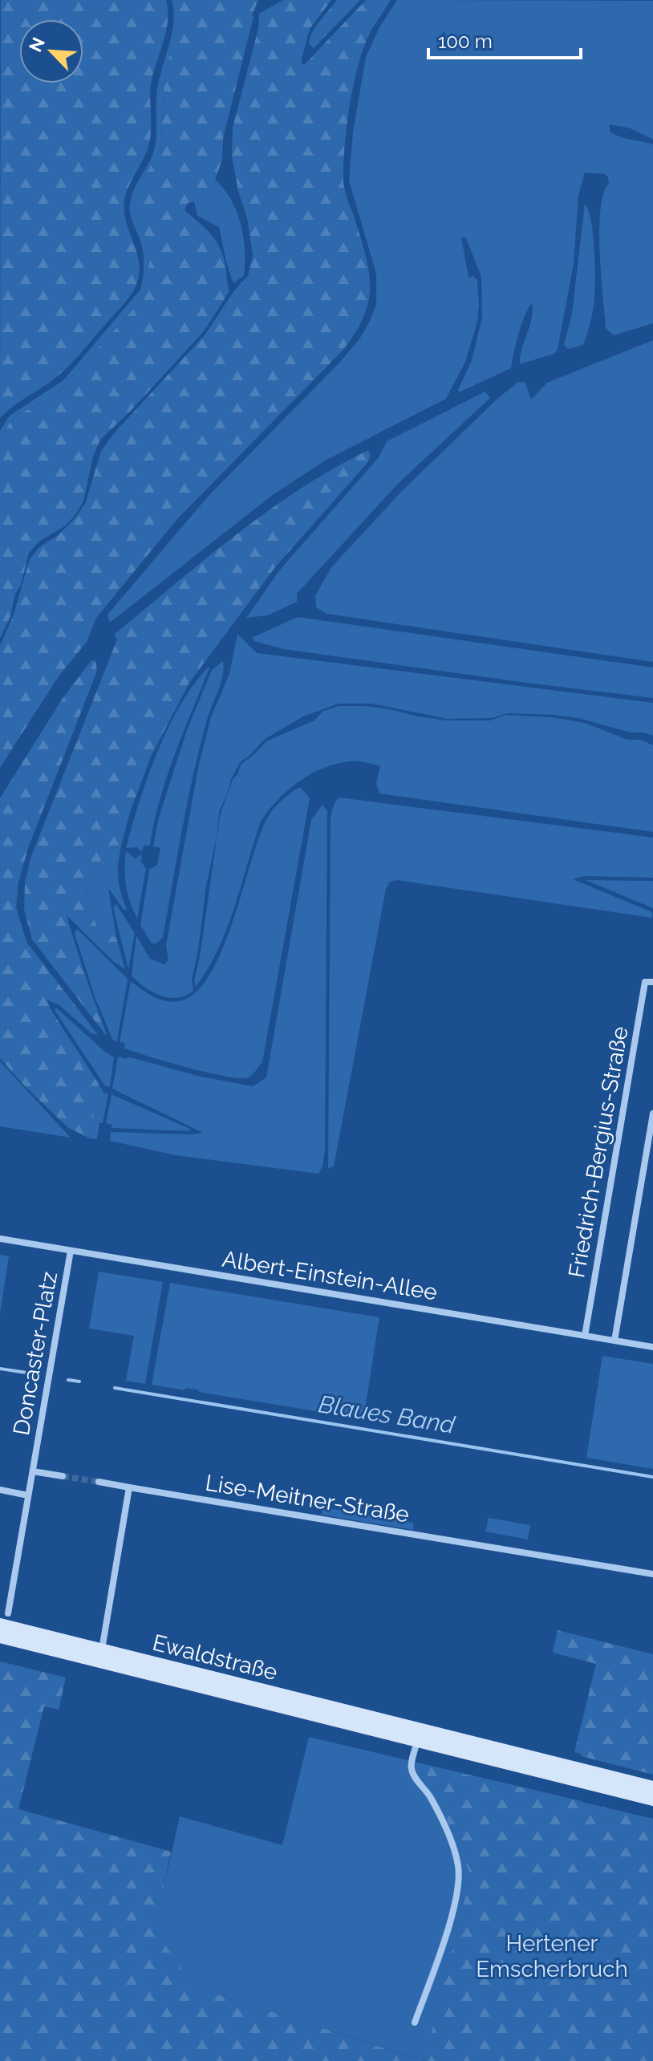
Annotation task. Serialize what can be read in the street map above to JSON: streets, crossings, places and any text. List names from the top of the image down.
{
  "streets": {
    "main road": ["Ewaldstraße"],
    "street": [
      "Friedrich-Bergius-Straße",
      "Albert-Einstein-Allee",
      "Doncaster-Platz",
      "Lise-Meitner-Straße"
    ]
  },
  "crossings": [
    ["Friedrich-Bergius-Straße", "Albert-Einstein-Allee"],
    ["Albert-Einstein-Allee", "Doncaster-Platz"],
    ["Doncaster-Platz", "Ewaldstraße"]
  ],
  "water": ["Blaues Band"],
  "parks": ["Hertener Emscherbruch"],
  "scale_bar": "100 m",
  "north": "top left"
}
